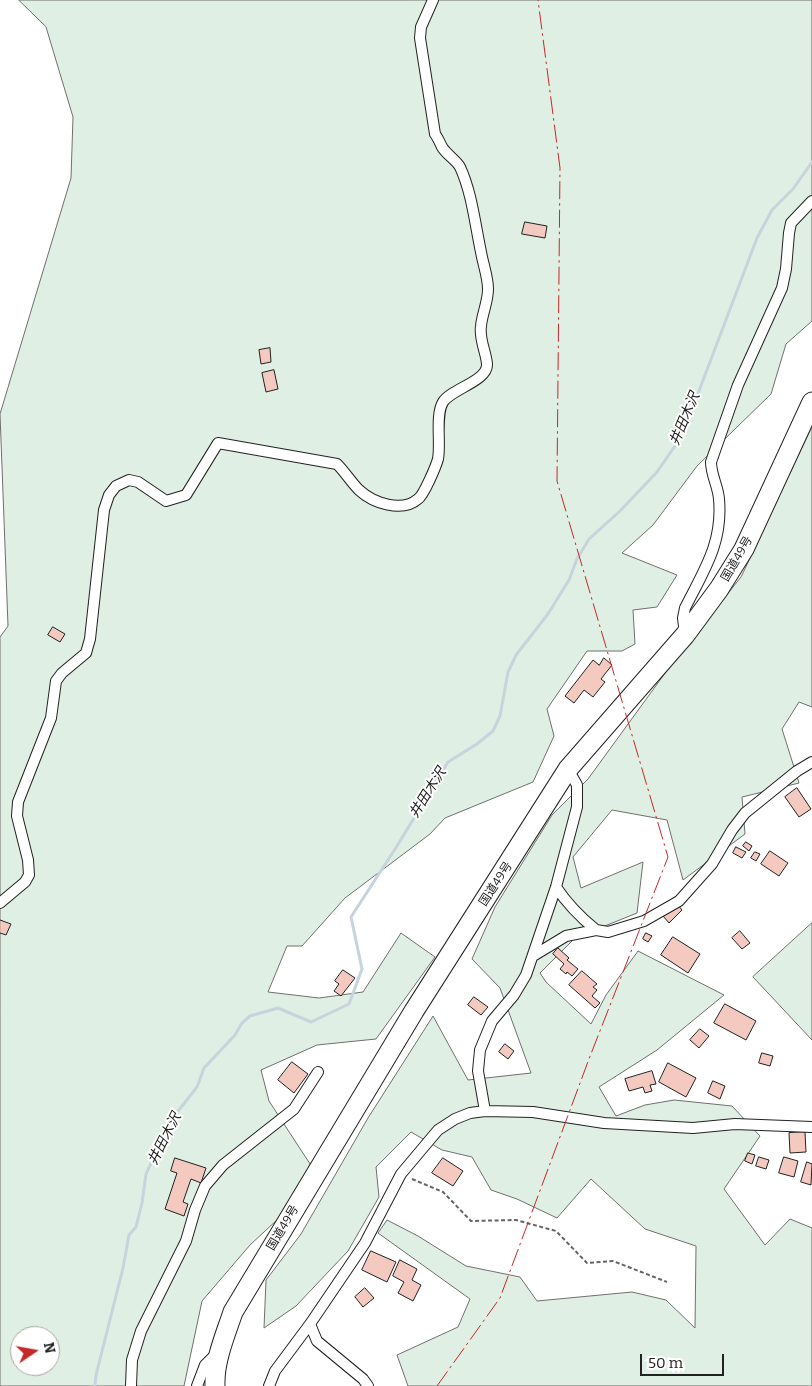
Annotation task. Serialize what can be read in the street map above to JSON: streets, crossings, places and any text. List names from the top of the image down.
{
  "streets": {
    "highway": ["国道49号"]
  },
  "water": ["井田木沢"],
  "scale_bar": "50 m",
  "north": "right"
}
